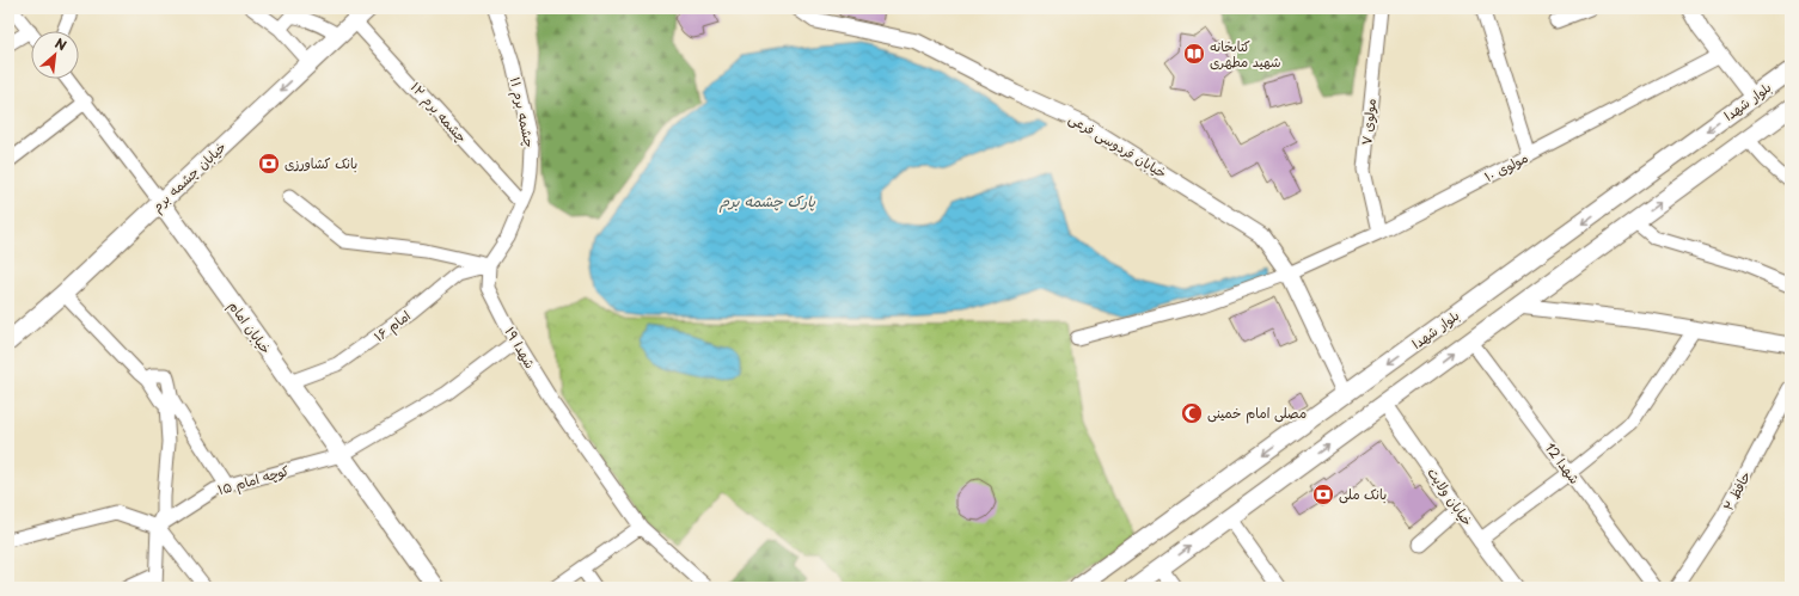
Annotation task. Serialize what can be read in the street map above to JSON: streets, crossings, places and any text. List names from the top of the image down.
{
  "streets": {
    "main road": ["بلوار شهدا", "خیابان چشمه برم", "خیابان امام"],
    "street": [
      "چشمه برم ۱۲",
      "چشمه برم ۱۱",
      "مولوی ۷",
      "خیابان فردوسی فرعی",
      "مولوی ۱۰",
      "امام ۱۶",
      "شهدا ۱۹",
      "شهدا 12",
      "کوچه امام ۱۵",
      "حافظ ۲",
      "خیابان ولایت"
    ]
  },
  "crossings": [
    ["بلوار شهدا", "خیابان فردوسی فرعی"],
    ["چشمه برم ۱۲", "چشمه برم ۱۱"],
    ["چشمه برم ۱۲", "خیابان چشمه برم"],
    ["چشمه برم ۱۱", "امام ۱۶"],
    ["چشمه برم ۱۱", "شهدا ۱۹"],
    ["مولوی ۷", "مولوی ۱۰"],
    ["خیابان فردوسی فرعی", "مولوی ۱۰"],
    ["خیابان چشمه برم", "خیابان امام"],
    ["امام ۱۶", "خیابان امام"],
    ["امام ۱۶", "شهدا ۱۹"],
    ["خیابان امام", "کوچه امام ۱۵"],
    ["شهدا ۱۹", "کوچه امام ۱۵"]
  ],
  "one_way": ["خیابان چشمه برم"],
  "water": ["پارک چشمه برم"],
  "places": {
    "library": ["کتابخانه شهید مطهری"],
    "bank": ["بانک کشاورزی", "بانک ملی"],
    "mosque": ["مصلی امام خمینی"]
  },
  "north": "top right"
}
